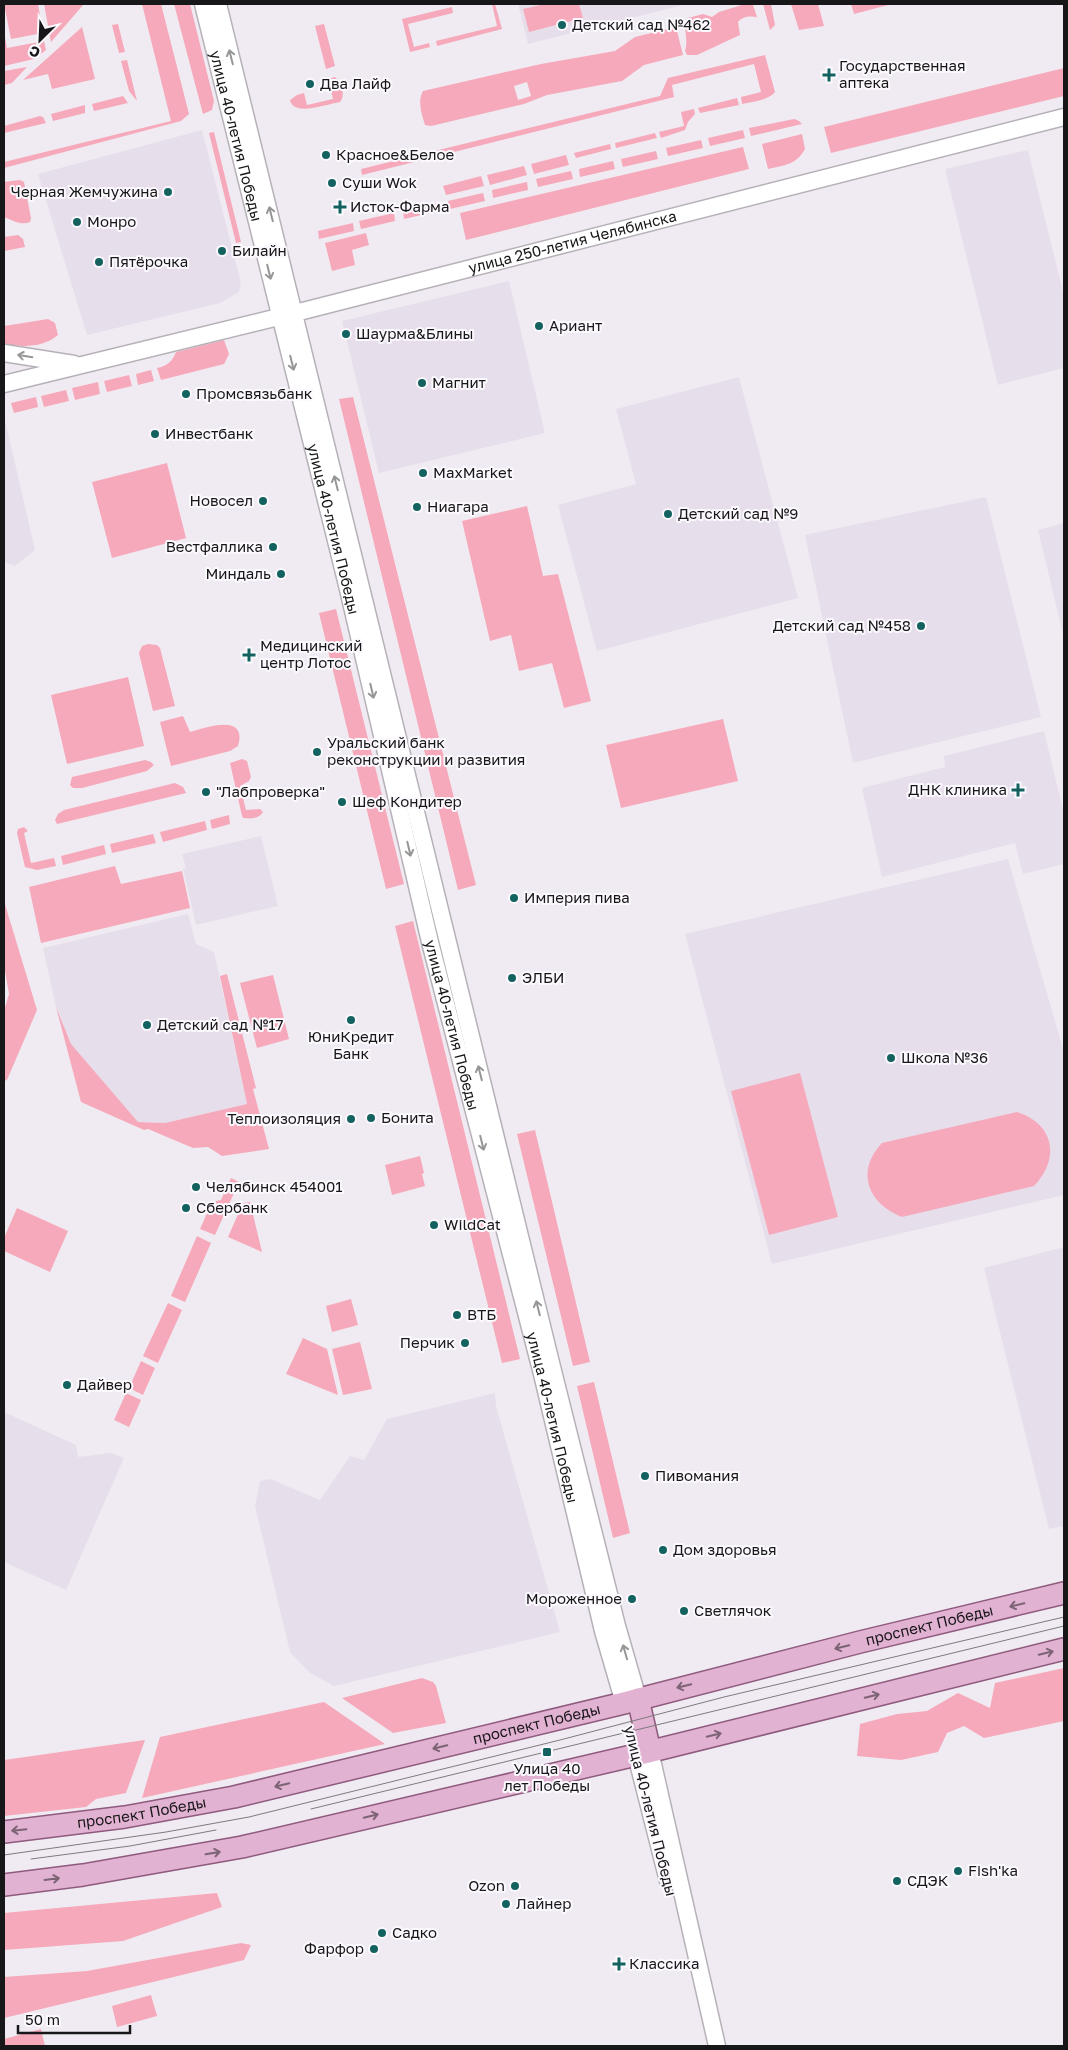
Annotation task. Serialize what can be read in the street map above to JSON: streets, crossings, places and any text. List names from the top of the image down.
{
  "streets": {
    "main road": ["улица 40-летия Победы", "проспект Победы"],
    "street": ["улица 250-летия Челябинска"]
  },
  "crossings": [
    ["улица 40-летия Победы", "улица 250-летия Челябинска"],
    ["улица 40-летия Победы", "проспект Победы"]
  ],
  "places": {
    "other": [
      "Детский сад №462",
      "Два Лайф",
      "Красное&Белое",
      "Суши Wok",
      "Черная Жемчужина",
      "Монро",
      "Билайн",
      "Пятёрочка",
      "Ариант",
      "Шаурма&Блины",
      "Магнит",
      "Промсвязьбанк",
      "Инвестбанк",
      "MaxMarket",
      "Новосел",
      "Ниагара",
      "Детский сад №9",
      "Вестфаллика",
      "Миндаль",
      "Детский сад №458",
      "Уральский банк реконструкции и развития",
      "\"Лабпроверка\"",
      "Шеф Кондитер",
      "Империя пива",
      "ЭЛБИ",
      "ЮниКредит Банк",
      "Детский сад №17",
      "Школа №36",
      "Бонита",
      "Теплоизоляция",
      "Челябинск 454001",
      "Сбербанк",
      "WildCat",
      "ВТБ",
      "Перчик",
      "Дайвер",
      "Пивомания",
      "Дом здоровья",
      "Мороженное",
      "Светлячок",
      "Fish'ka",
      "СДЭК",
      "Ozon",
      "Лайнер",
      "Садко",
      "Фарфор"
    ],
    "health": [
      "Государственная аптека",
      "Исток-Фарма",
      "Медицинский центр Лотос",
      "ДНК клиника",
      "Классика"
    ],
    "transit": ["Улица 40 лет Победы"]
  },
  "scale_bar": "50 m",
  "north": "bottom left"
}
